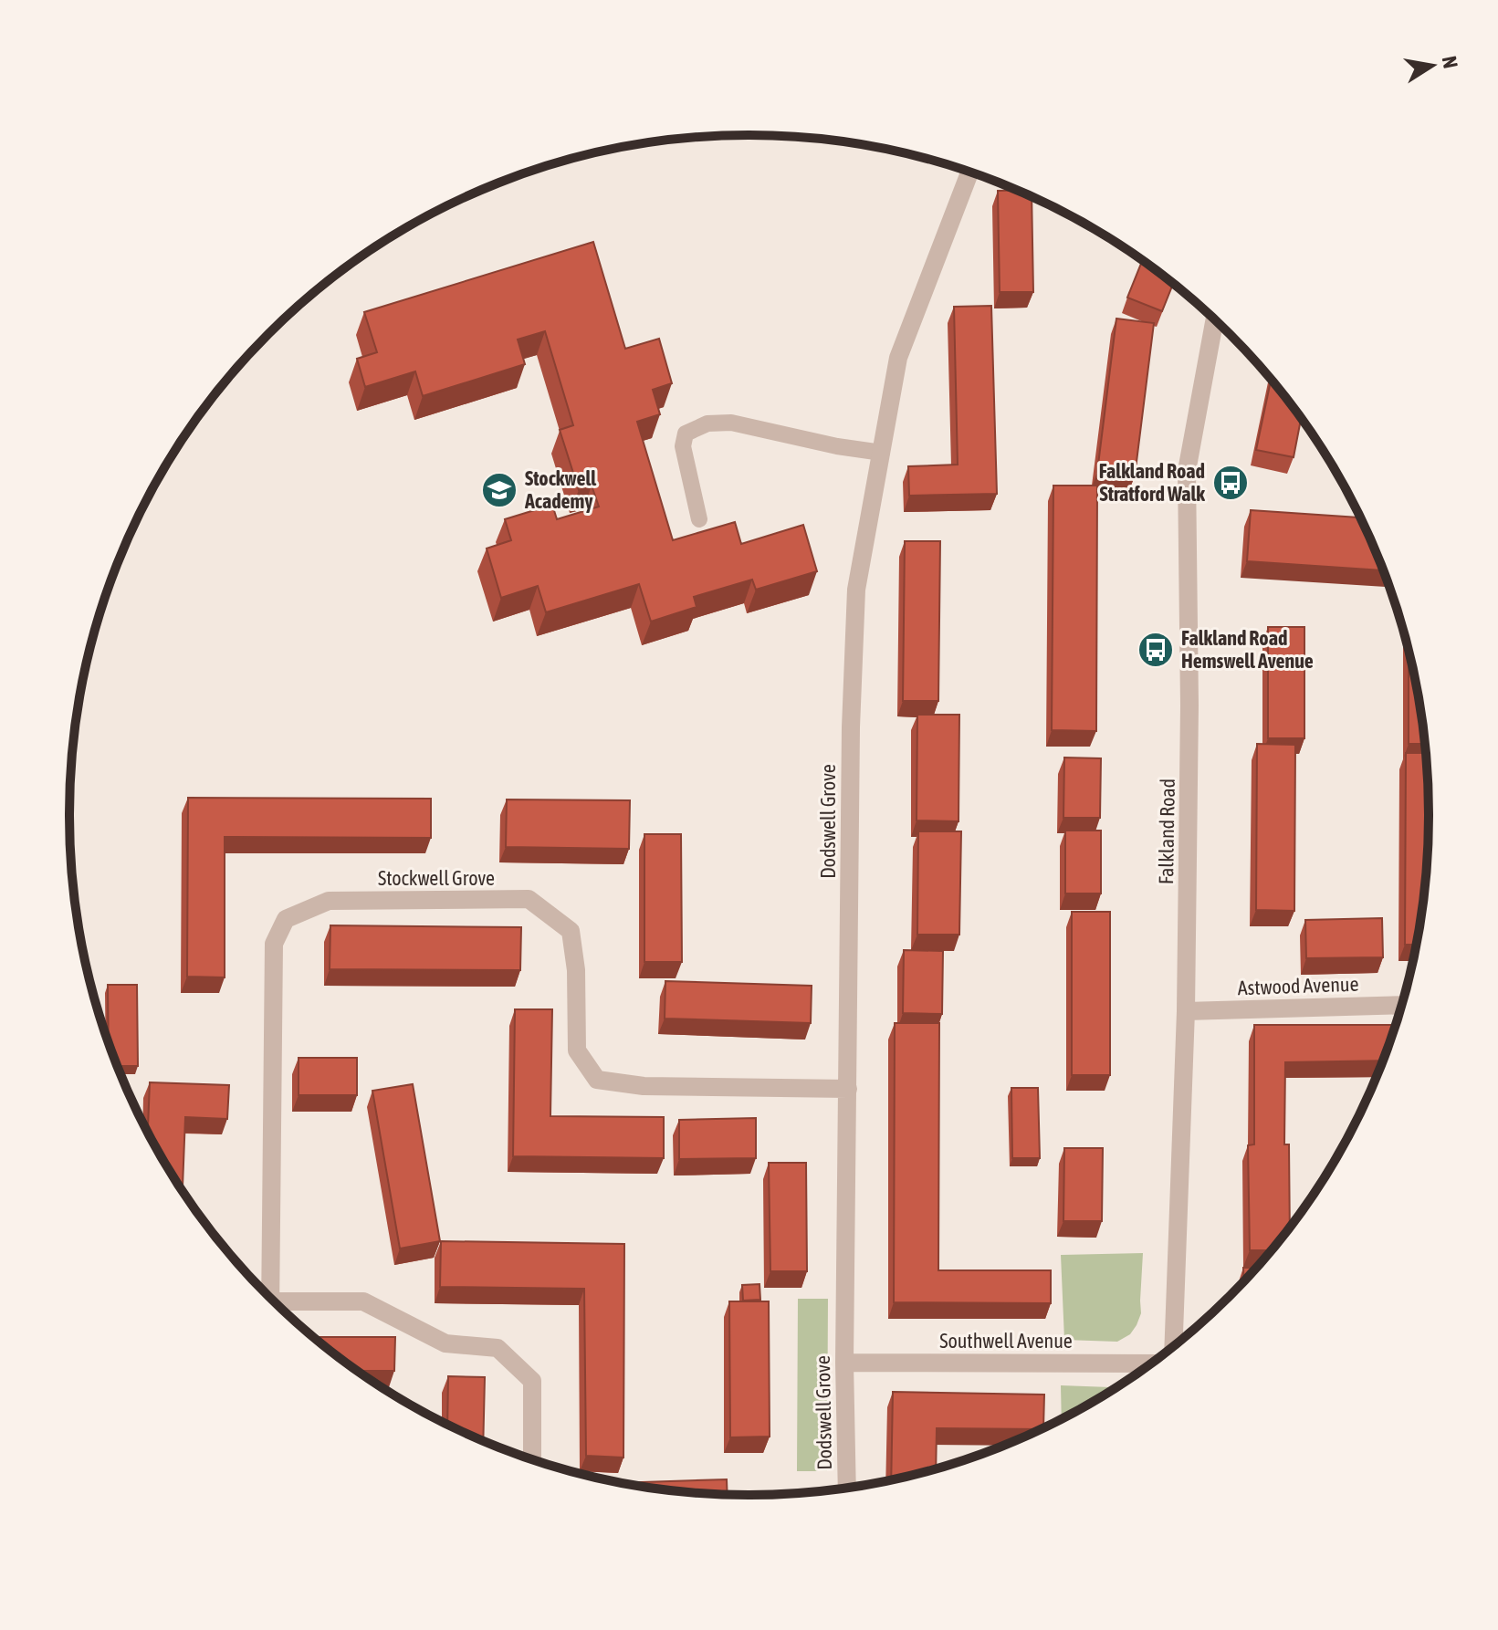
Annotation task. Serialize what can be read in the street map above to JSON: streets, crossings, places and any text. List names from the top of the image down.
{
  "streets": {
    "street": [
      "Dodswell Grove",
      "Falkland Road",
      "Stockwell Grove",
      "Astwood Avenue",
      "Southwell Avenue"
    ]
  },
  "crossings": [
    ["Dodswell Grove", "Stockwell Grove"],
    ["Dodswell Grove", "Southwell Avenue"],
    ["Falkland Road", "Astwood Avenue"]
  ],
  "places": {
    "bus stop": ["Falkland Road Stratford Walk", "Falkland Road Hemswell Avenue"],
    "school or university": ["Stockwell Academy"]
  },
  "north": "right"
}
